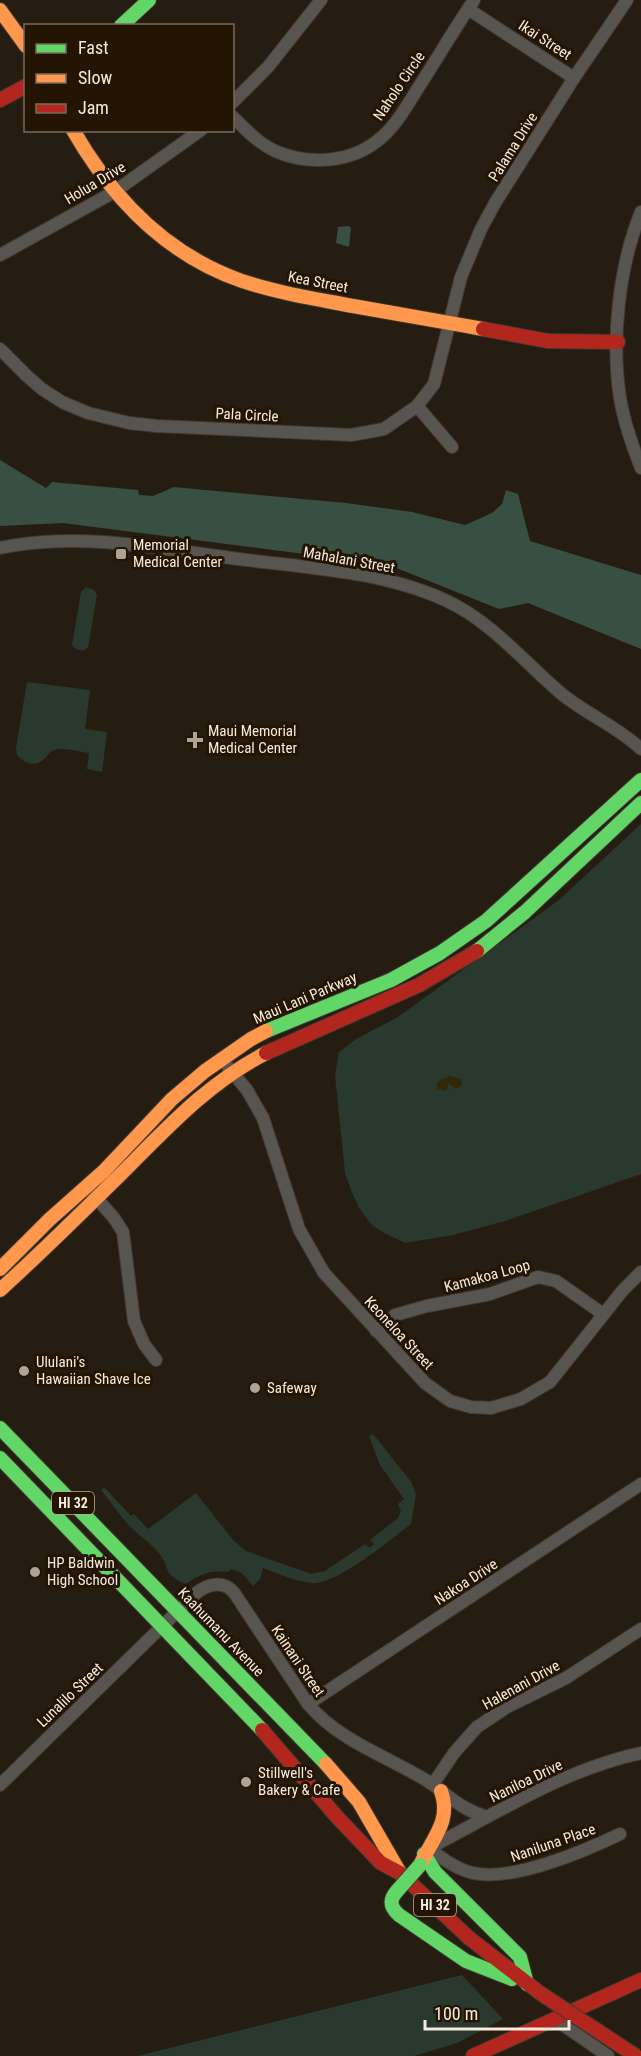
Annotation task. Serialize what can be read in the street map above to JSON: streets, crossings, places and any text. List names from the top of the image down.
{
  "streets": {
    "main road": [
      "Kea Street",
      "Maui Lani Parkway",
      "HI 32",
      "Kaahumanu Avenue"
    ],
    "street": [
      "Ikai Street",
      "Naholo Circle",
      "Palama Drive",
      "Holua Drive",
      "Pala Circle",
      "Mahalani Street",
      "Kamakoa Loop",
      "Keoneloa Street",
      "Nakoa Drive",
      "Kainani Street",
      "Halenani Drive",
      "Lunalilo Street",
      "Naniloa Drive",
      "Naniluna Place"
    ]
  },
  "crossings": [
    ["Ikai Street", "Naholo Circle"],
    ["Ikai Street", "Palama Drive"],
    ["Palama Drive", "Kea Street"],
    ["Palama Drive", "Pala Circle"],
    ["Holua Drive", "Kea Street"],
    ["Kea Street", "Pala Circle"],
    ["Maui Lani Parkway", "Keoneloa Street"],
    ["Kamakoa Loop", "Keoneloa Street"],
    ["Nakoa Drive", "Kainani Street"],
    ["Kaahumanu Avenue", "Kainani Street"],
    ["Kaahumanu Avenue", "Lunalilo Street"],
    ["Kainani Street", "Halenani Drive"],
    ["Kainani Street", "Lunalilo Street"],
    ["Kainani Street", "Naniloa Drive"],
    ["Naniloa Drive", "Naniluna Place"]
  ],
  "places": {
    "transit": ["Memorial Medical Center"],
    "health": ["Maui Memorial Medical Center"],
    "other": [
      "Ululani's Hawaiian Shave Ice",
      "Safeway",
      "HP Baldwin High School",
      "Stillwell's Bakery & Cafe"
    ]
  },
  "legend": ["Fast", "Slow", "Jam"],
  "scale_bar": "100 m"
}
